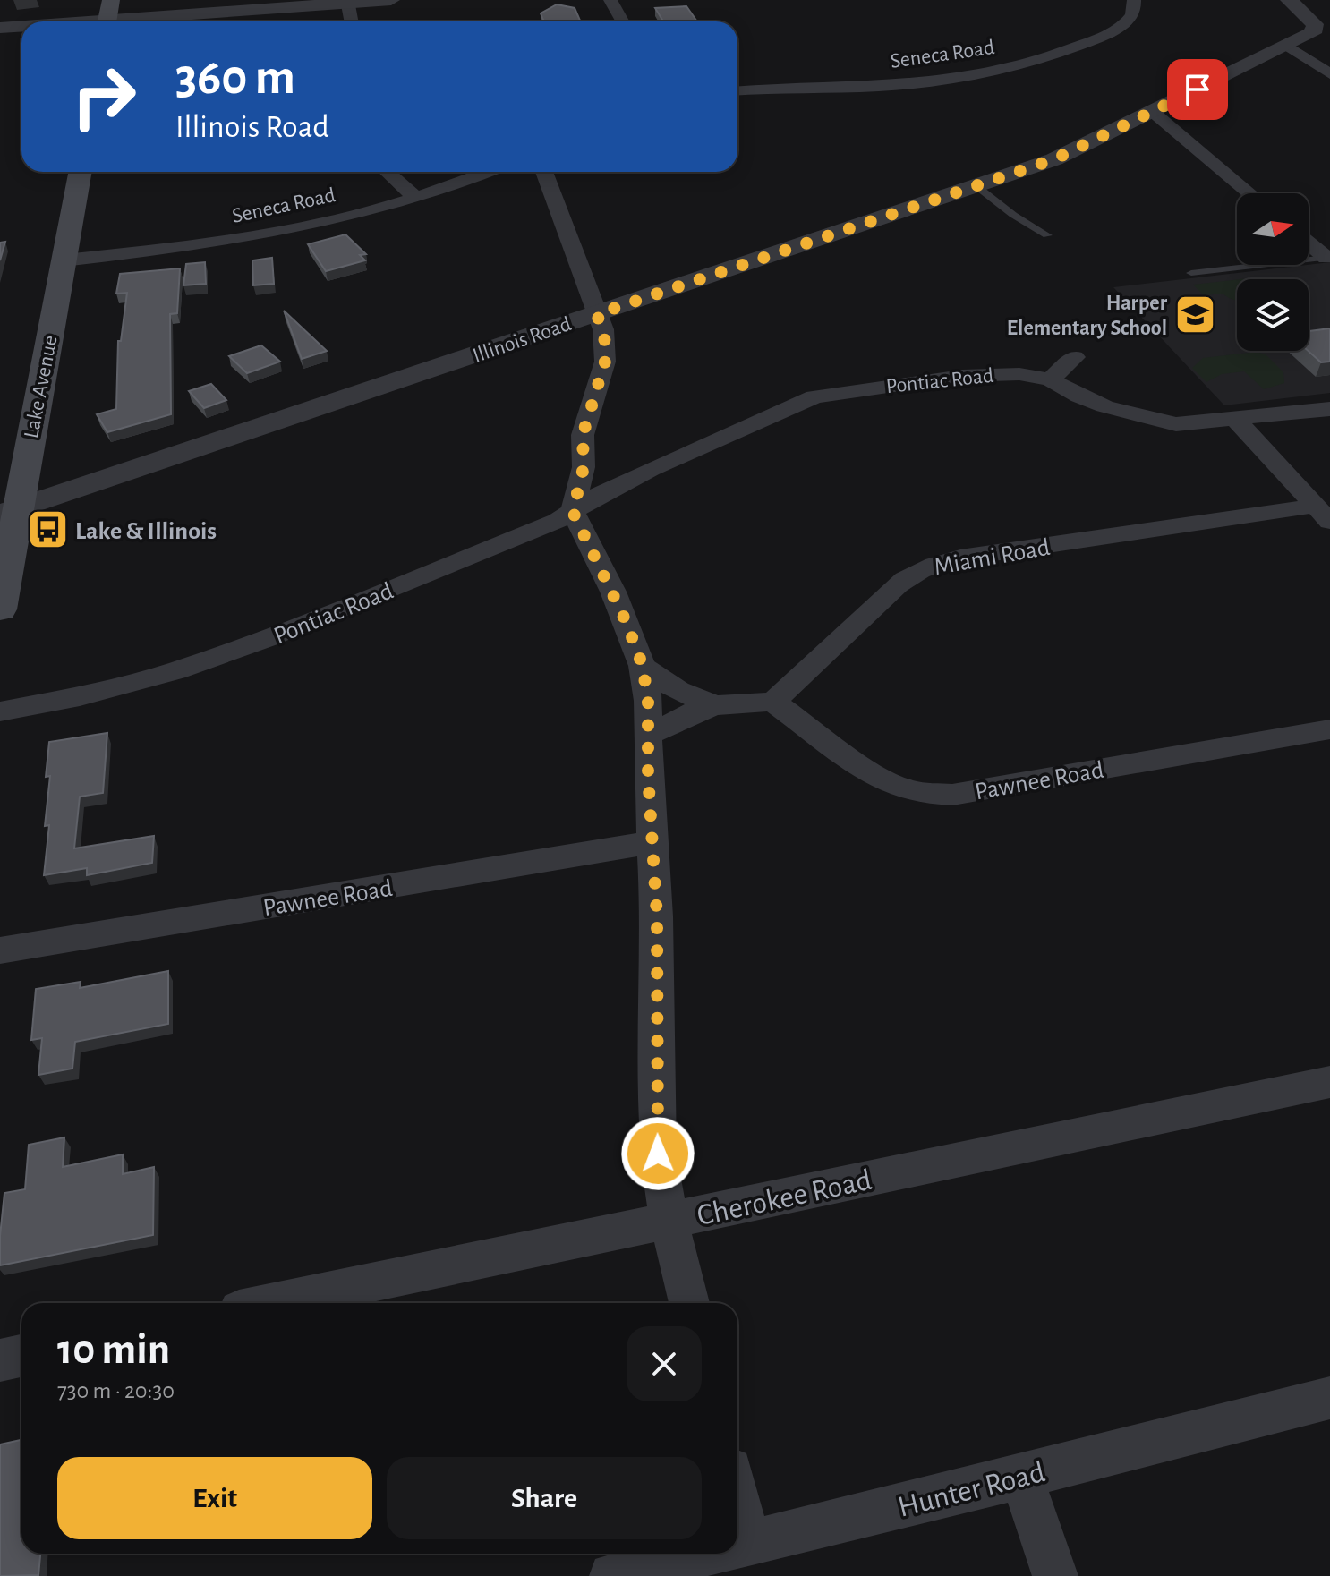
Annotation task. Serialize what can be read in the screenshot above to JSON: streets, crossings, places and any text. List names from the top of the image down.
{
  "streets": {
    "main road": ["Lake Avenue"],
    "street": [
      "Seneca Road",
      "Illinois Road",
      "Pontiac Road",
      "Miami Road",
      "Pawnee Road",
      "Cherokee Road",
      "Hunter Road"
    ]
  },
  "crossings": [
    ["Seneca Road", "Lake Avenue"],
    ["Illinois Road", "Lake Avenue"],
    ["Miami Road", "Pawnee Road"]
  ],
  "places": {
    "school or university": ["Harper Elementary School"],
    "bus stop": ["Lake & Illinois"]
  },
  "north": "right",
  "page": {
    "turn": ["360 m", "Illinois Road"],
    "heading": ["10 min", "730 m · 20:30"],
    "buttons": ["Exit", "Share"]
  }
}
